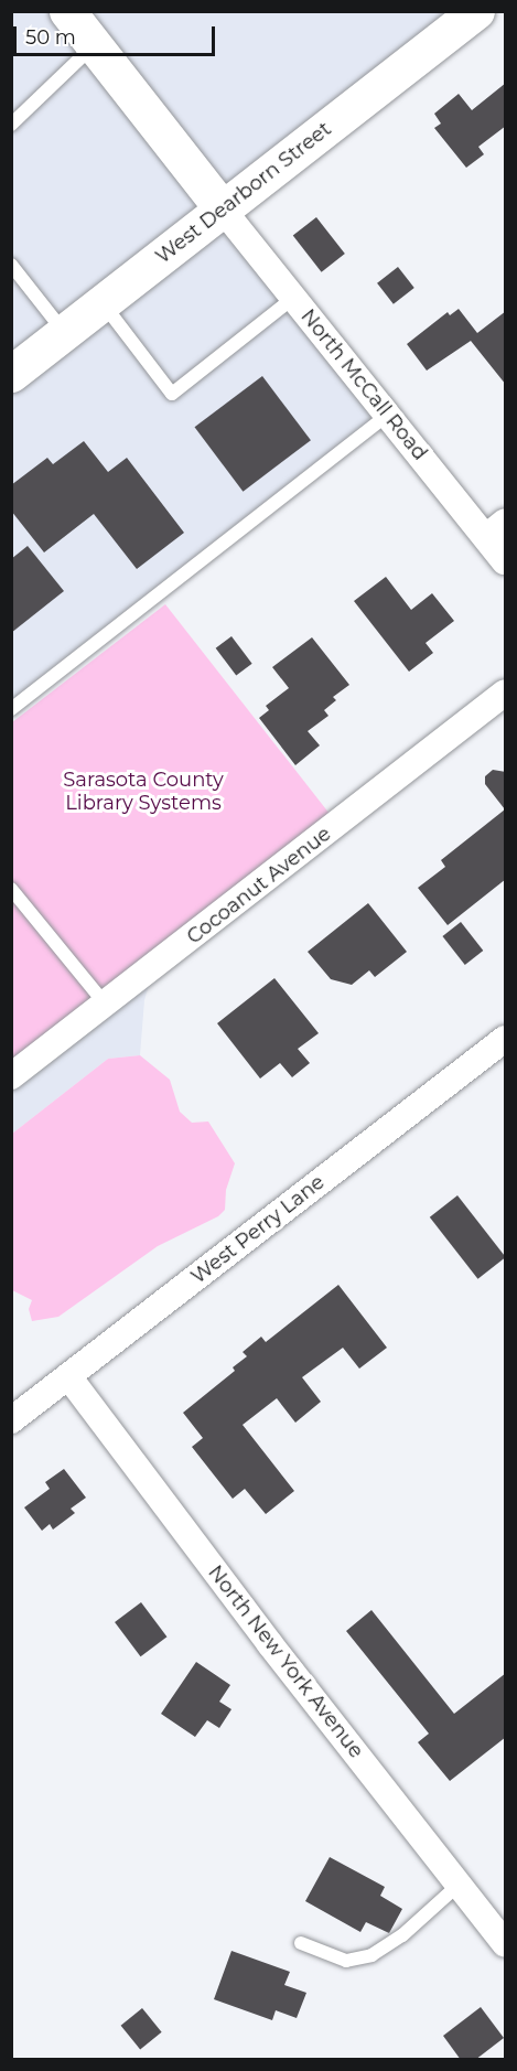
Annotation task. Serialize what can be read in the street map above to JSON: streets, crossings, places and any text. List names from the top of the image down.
{
  "streets": {
    "street": [
      "West Dearborn Street",
      "North McCall Road",
      "Cocoanut Avenue",
      "West Perry Lane",
      "North New York Avenue"
    ]
  },
  "crossings": [
    ["West Dearborn Street", "North McCall Road"],
    ["West Perry Lane", "North New York Avenue"]
  ],
  "parks": ["Sarasota County Library Systems"],
  "scale_bar": "50 m"
}
